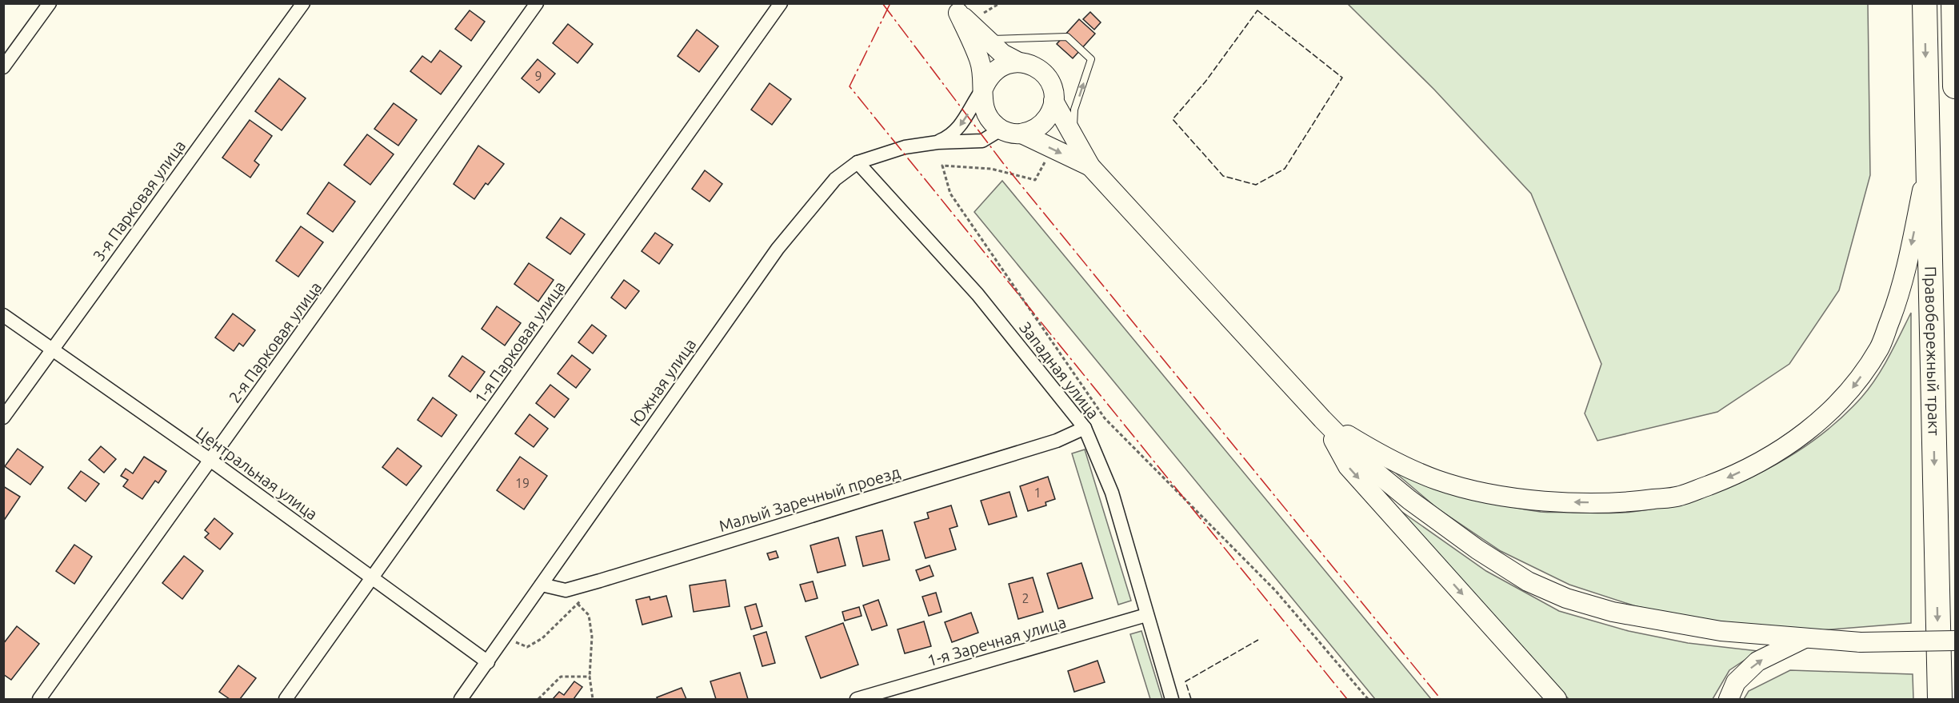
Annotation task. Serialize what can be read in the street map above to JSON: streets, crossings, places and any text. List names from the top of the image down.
{
  "streets": {
    "highway": ["Правобережный тракт"],
    "street": [
      "3-я Парковая улица",
      "2-я Парковая улица",
      "1-я Парковая улица",
      "Западная улица",
      "Южная улица",
      "Центральная улица",
      "Малый Заречный проезд",
      "1-я Заречная улица"
    ]
  },
  "crossings": [
    ["3-я Парковая улица", "Центральная улица"],
    ["2-я Парковая улица", "Центральная улица"],
    ["1-я Парковая улица", "Центральная улица"],
    ["Западная улица", "Южная улица"],
    ["Западная улица", "Малый Заречный проезд"],
    ["Западная улица", "1-я Заречная улица"],
    ["Южная улица", "Центральная улица"],
    ["Южная улица", "Малый Заречный проезд"]
  ],
  "one_way": ["Правобережный тракт"],
  "house_numbers": [
    "9",
    "19",
    "1",
    "2"
  ]
}
